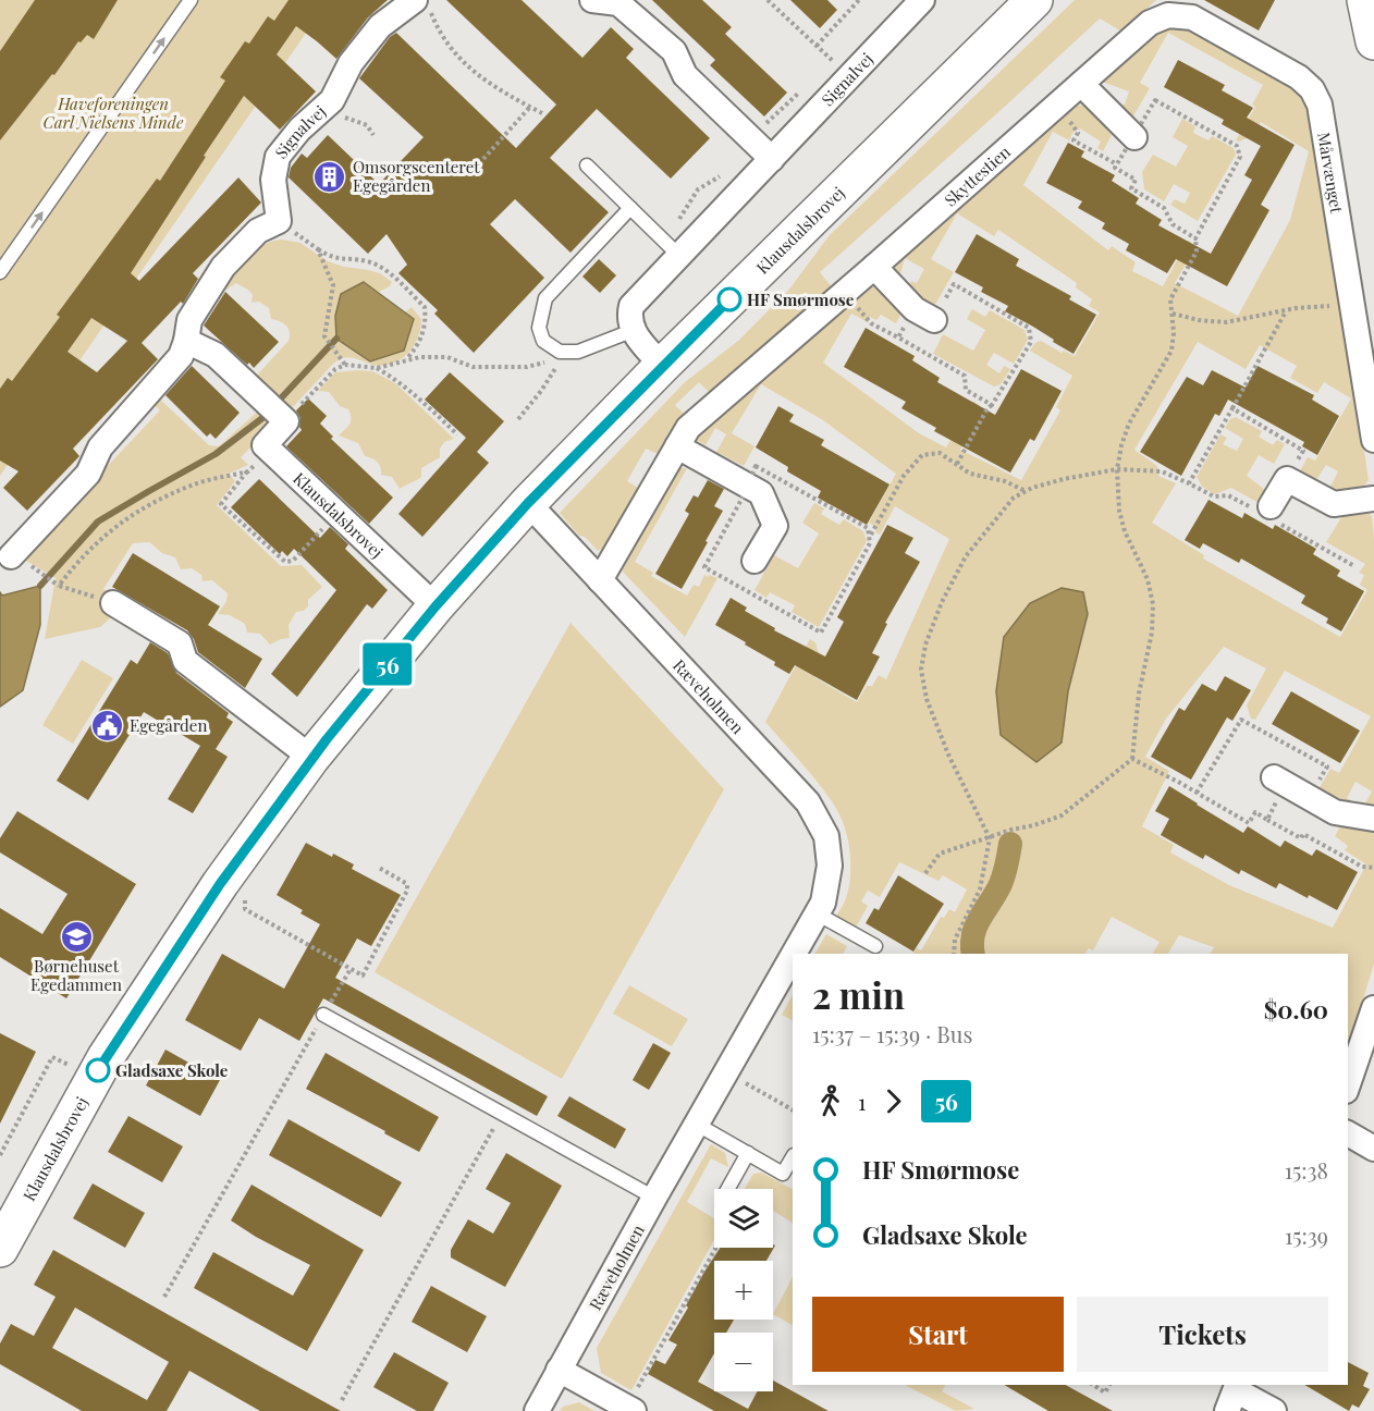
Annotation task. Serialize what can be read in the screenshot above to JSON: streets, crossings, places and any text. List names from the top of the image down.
{
  "streets": {
    "main road": ["Klausdalsbrovej"],
    "street": [
      "Signalvej",
      "Mårvænget",
      "Skyttestien",
      "Ræveholmen"
    ]
  },
  "crossings": [
    ["Mårvænget", "Skyttestien"],
    ["Skyttestien", "Ræveholmen"],
    ["Klausdalsbrovej", "Ræveholmen"]
  ],
  "parks": ["Haveforeningen Carl Nielsens Minde"],
  "places": {
    "building": ["Omsorgscenteret Egegården"],
    "other": ["HF Smørmose", "Gladsaxe Skole"],
    "public building": ["Egegården"],
    "school or university": ["Børnehuset Egedammen"]
  },
  "lines": ["bus line 56"],
  "page": {
    "on_map": "56",
    "heading": ["2 min", "15:37 – 15:39 · Bus", "$0.60"],
    "legs": ["1", "56"],
    "list": [
      {
        "name": "HF Smørmose",
        "value": "15:38"
      },
      {
        "name": "Gladsaxe Skole",
        "value": "15:39"
      }
    ],
    "map_buttons": ["+", "−"],
    "buttons": ["Start", "Tickets"]
  }
}
